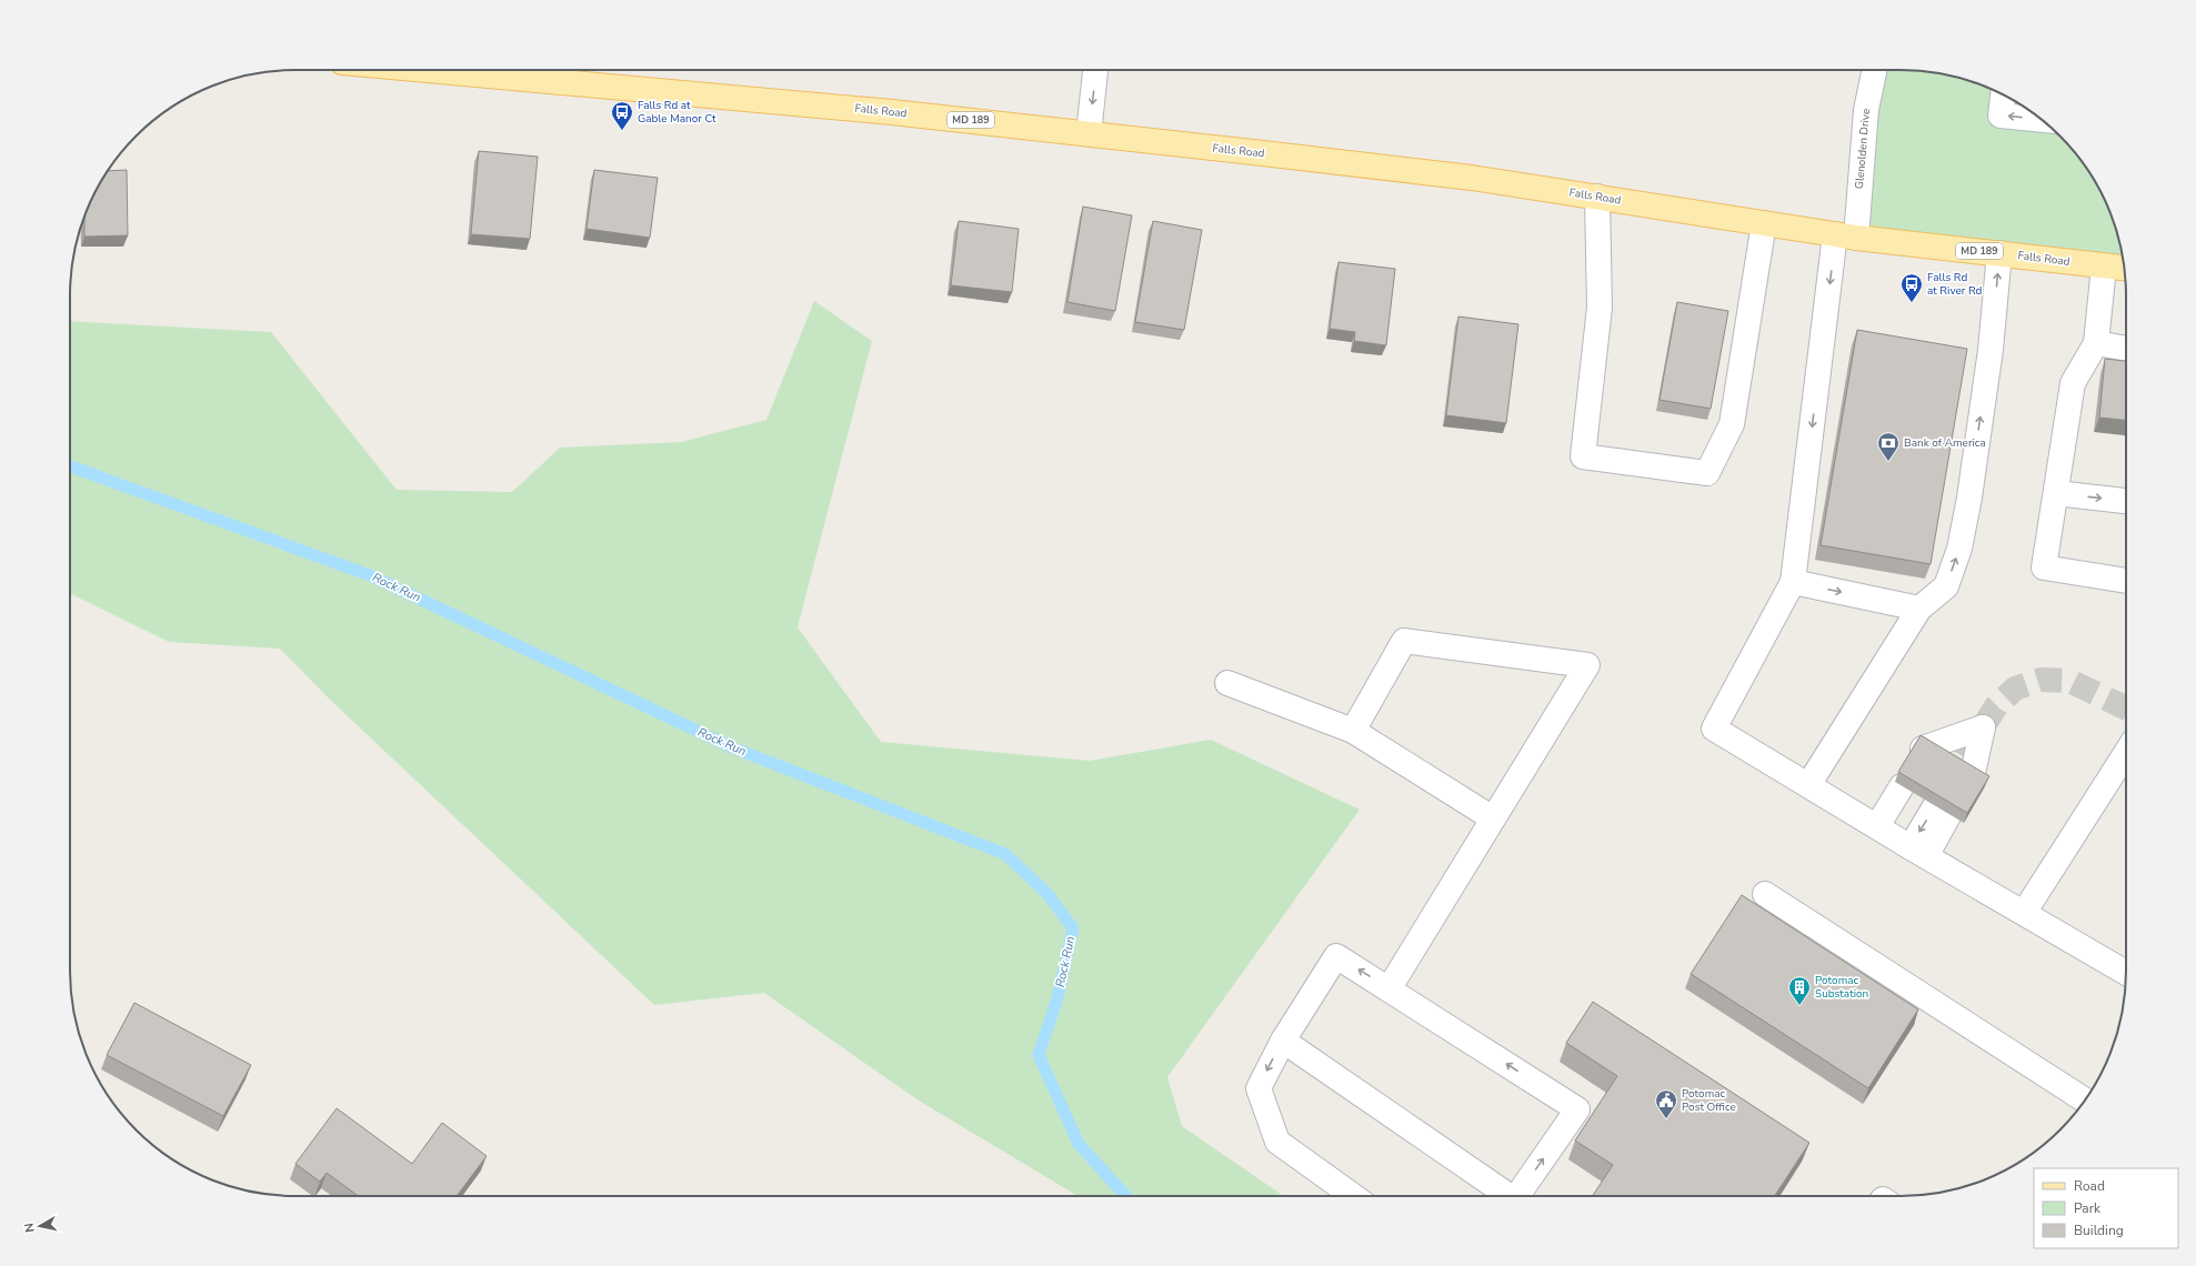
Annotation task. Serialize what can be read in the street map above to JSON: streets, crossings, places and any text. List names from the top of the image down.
{
  "streets": {
    "main road": ["Falls Road", "MD 189"],
    "street": ["Glenolden Drive"]
  },
  "crossings": [
    ["Falls Road", "Glenolden Drive"]
  ],
  "water": ["Rock Run"],
  "places": {
    "bus stop": ["Falls Rd at Gable Manor Ct", "Falls Rd at River Rd"],
    "bank": ["Bank of America"],
    "building": ["Potomac Substation"],
    "public building": ["Potomac Post Office"]
  },
  "legend": ["Road", "Park", "Building"],
  "north": "left"
}
